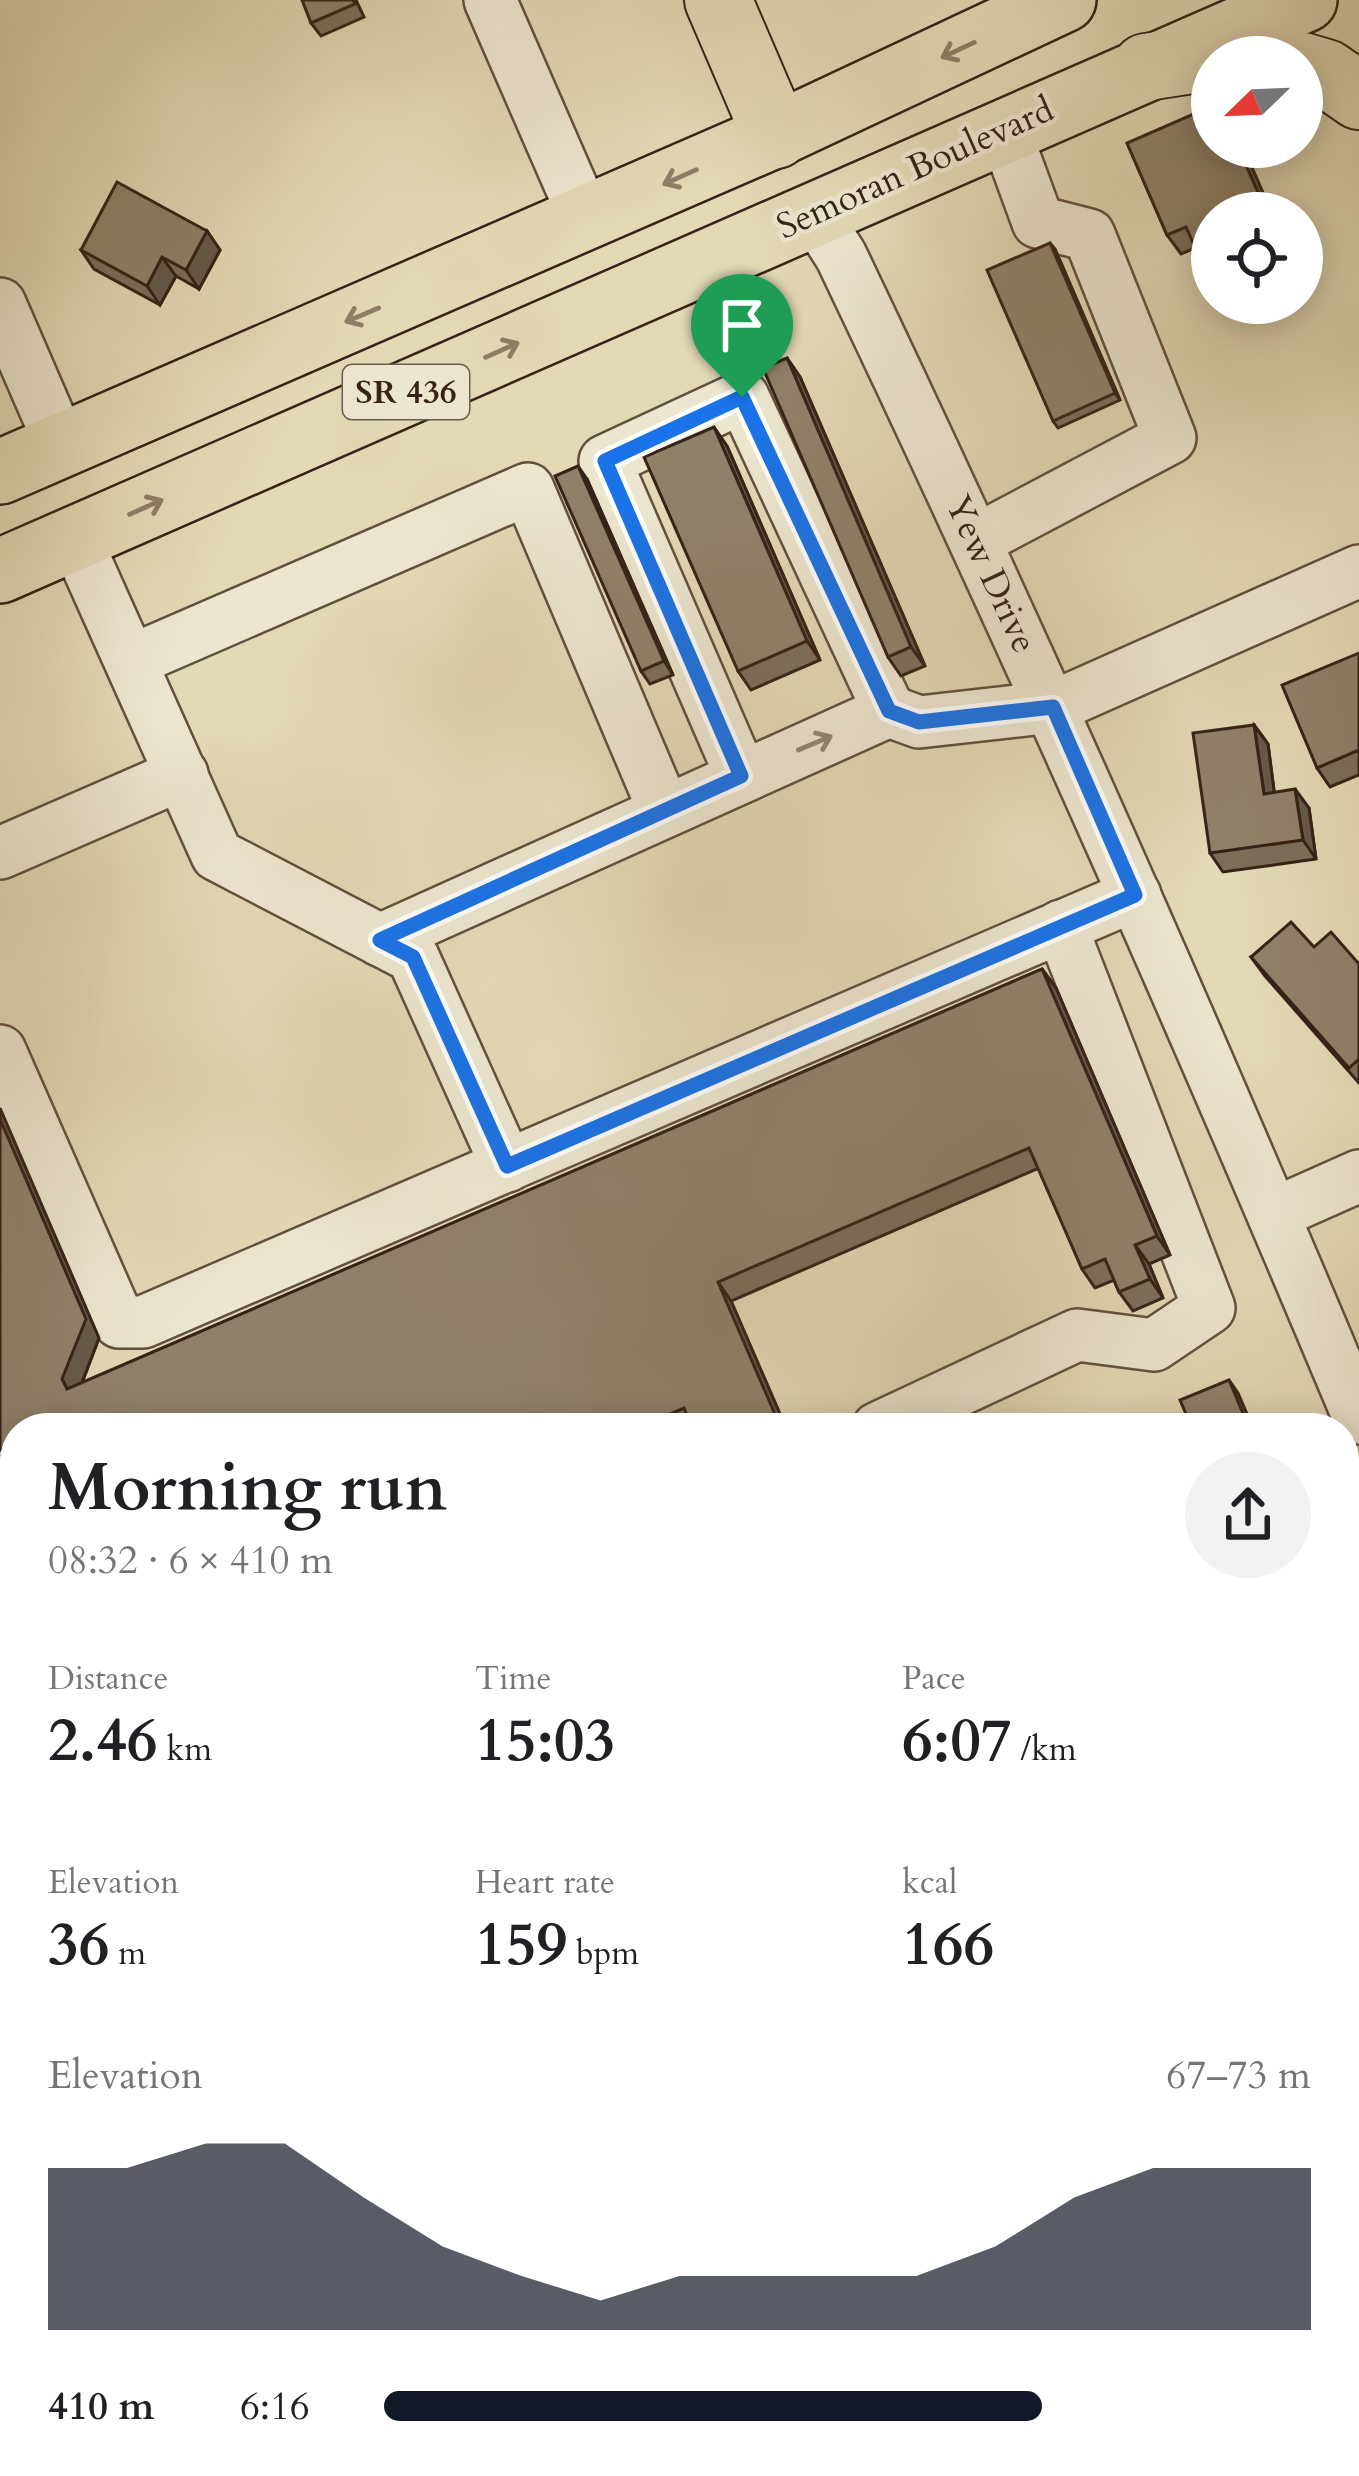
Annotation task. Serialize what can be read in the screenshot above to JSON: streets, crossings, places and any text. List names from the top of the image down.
{
  "streets": {
    "main road": ["Semoran Boulevard", "SR 436", "Yew Drive"]
  },
  "crossings": [
    ["Semoran Boulevard", "Yew Drive"],
    ["SR 436", "Yew Drive"]
  ],
  "north": "bottom left",
  "page": {
    "heading": ["Morning run", "08:32 · 6 × 410 m"],
    "stats": [
      ["Distance", "2.46 km"],
      ["Time", "15:03"],
      ["Pace", "6:07 /km"],
      ["Elevation", "36 m"],
      ["Heart rate", "159 bpm"],
      ["kcal", "166"]
    ],
    "chart": ["Elevation", "67–73 m"],
    "list": [
      {
        "name": "410 m",
        "note": "6:16"
      }
    ]
  }
}
